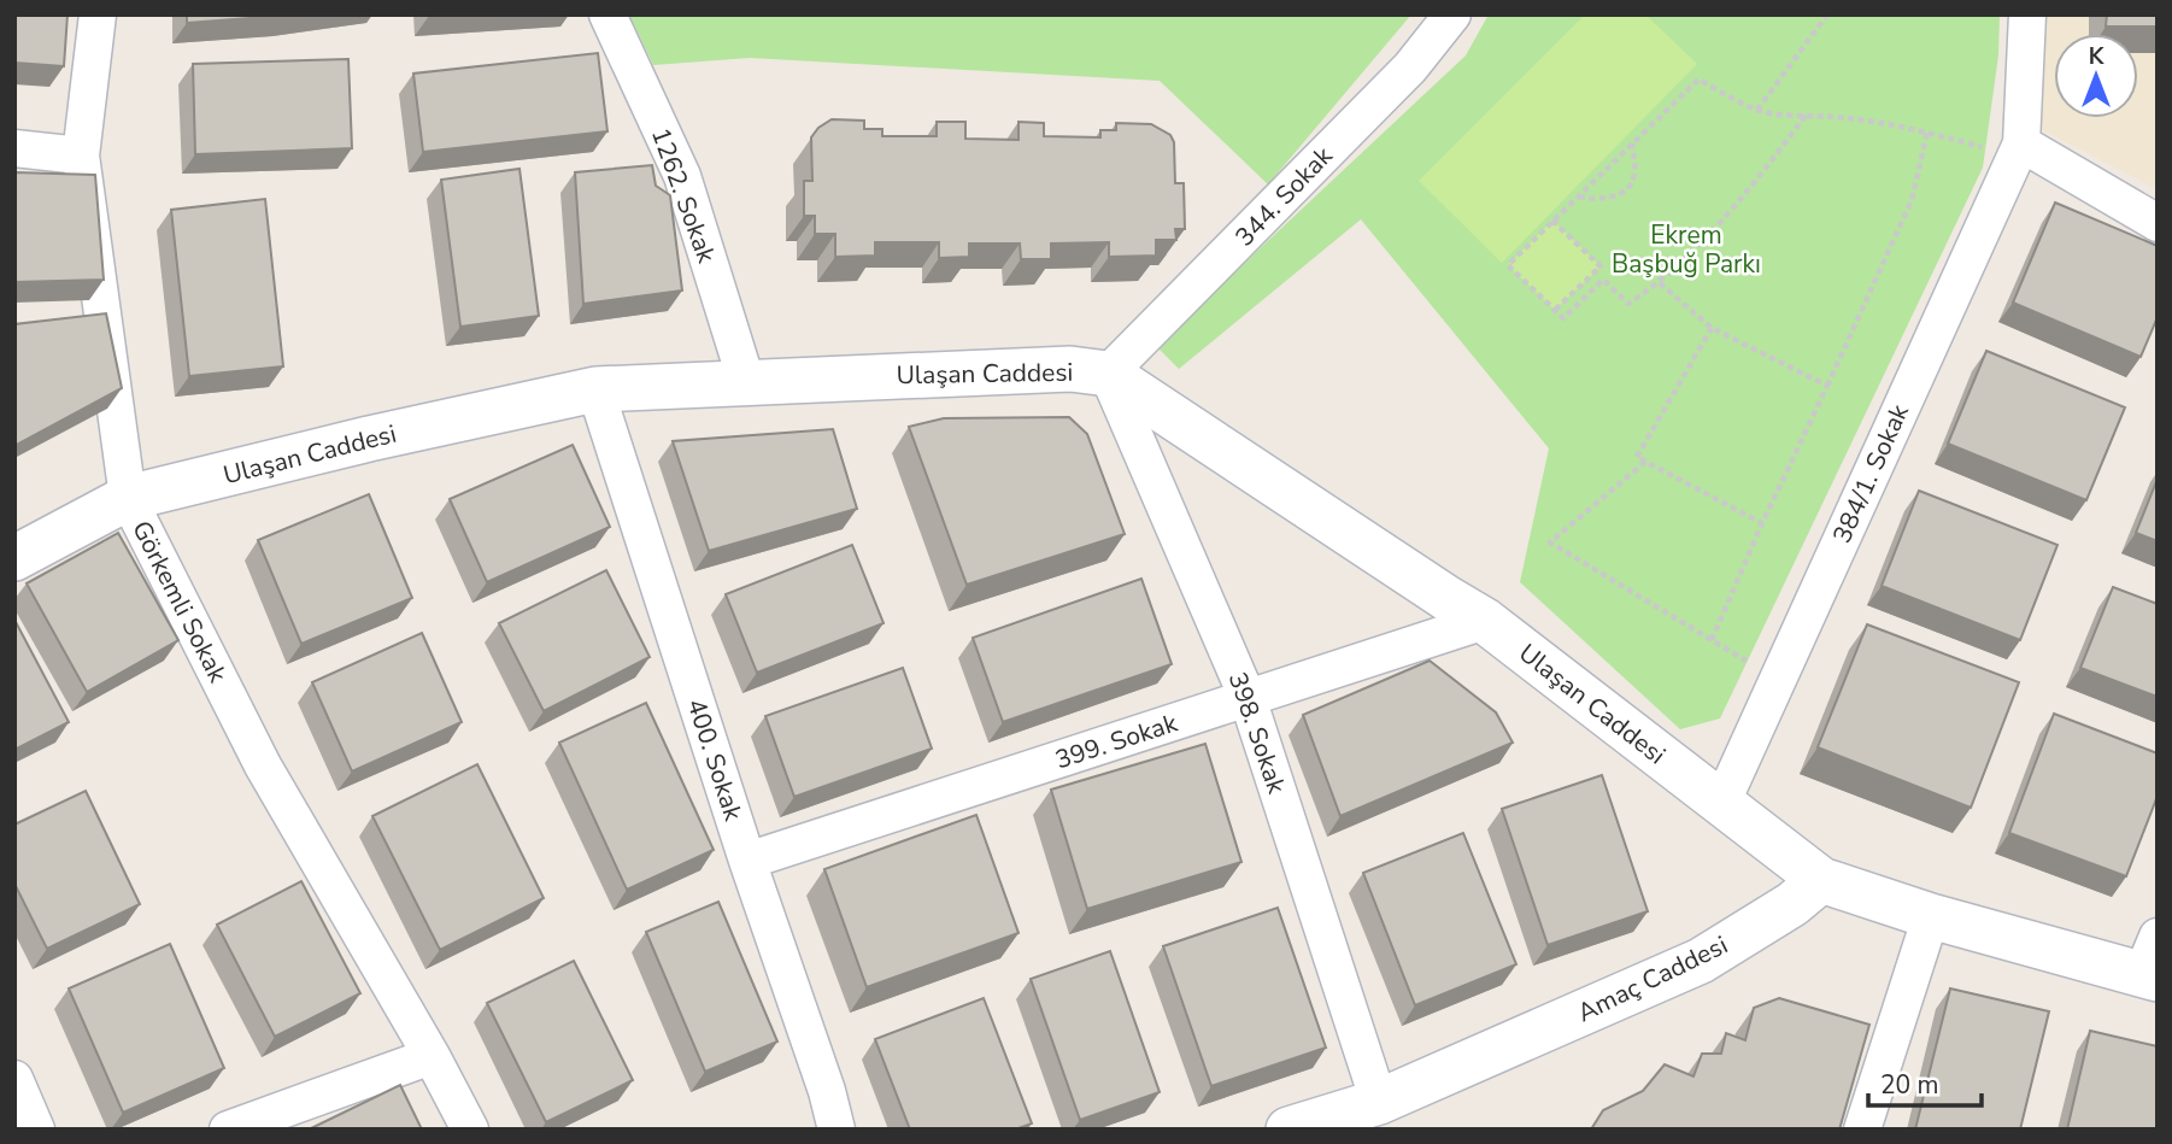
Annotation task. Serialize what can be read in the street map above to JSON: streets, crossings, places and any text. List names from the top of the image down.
{
  "streets": {
    "street": [
      "1262. Sokak",
      "344. Sokak",
      "Ulaşan Caddesi",
      "384/1. Sokak",
      "Görkemli Sokak",
      "398. Sokak",
      "399. Sokak",
      "400. Sokak",
      "Amaç Caddesi"
    ]
  },
  "crossings": [
    ["1262. Sokak", "Ulaşan Caddesi"],
    ["344. Sokak", "Ulaşan Caddesi"],
    ["344. Sokak", "398. Sokak"],
    ["Ulaşan Caddesi", "384/1. Sokak"],
    ["Ulaşan Caddesi", "Görkemli Sokak"],
    ["Ulaşan Caddesi", "398. Sokak"],
    ["Ulaşan Caddesi", "399. Sokak"],
    ["Ulaşan Caddesi", "400. Sokak"],
    ["Ulaşan Caddesi", "Amaç Caddesi"],
    ["398. Sokak", "399. Sokak"],
    ["398. Sokak", "Amaç Caddesi"],
    ["399. Sokak", "400. Sokak"]
  ],
  "parks": ["Ekrem Başbuğ Parkı"],
  "scale_bar": "20 m",
  "north": "top"
}
